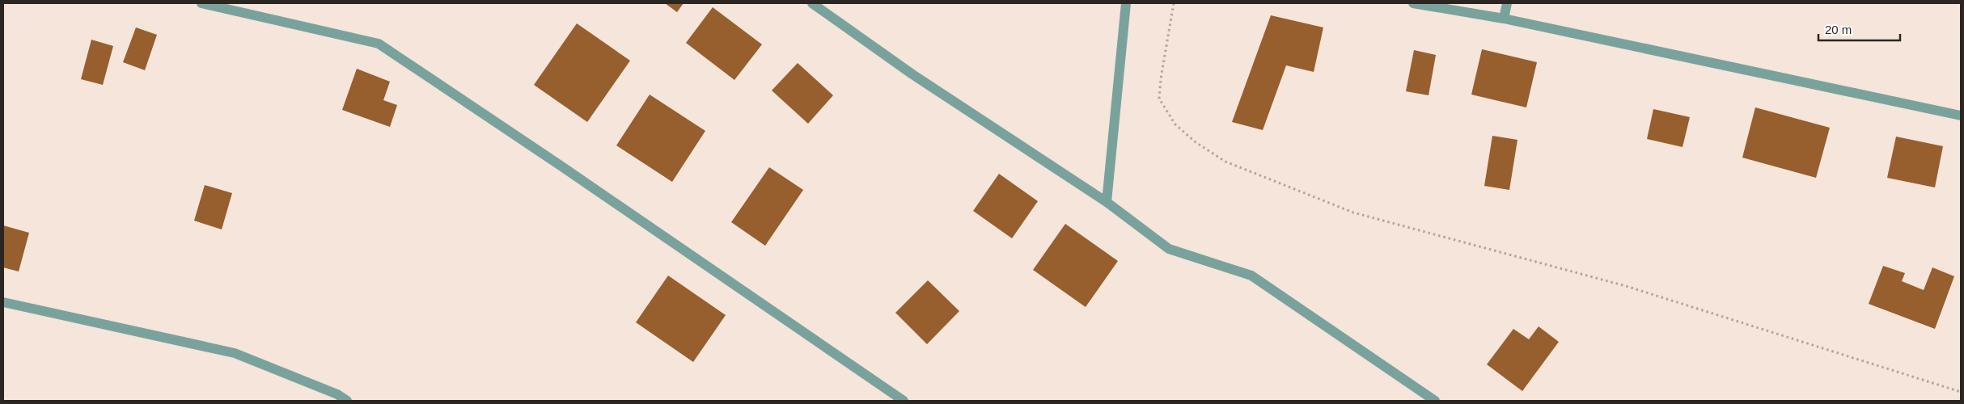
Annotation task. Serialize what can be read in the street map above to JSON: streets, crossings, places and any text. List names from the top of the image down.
{
  "scale_bar": "20 m"
}
